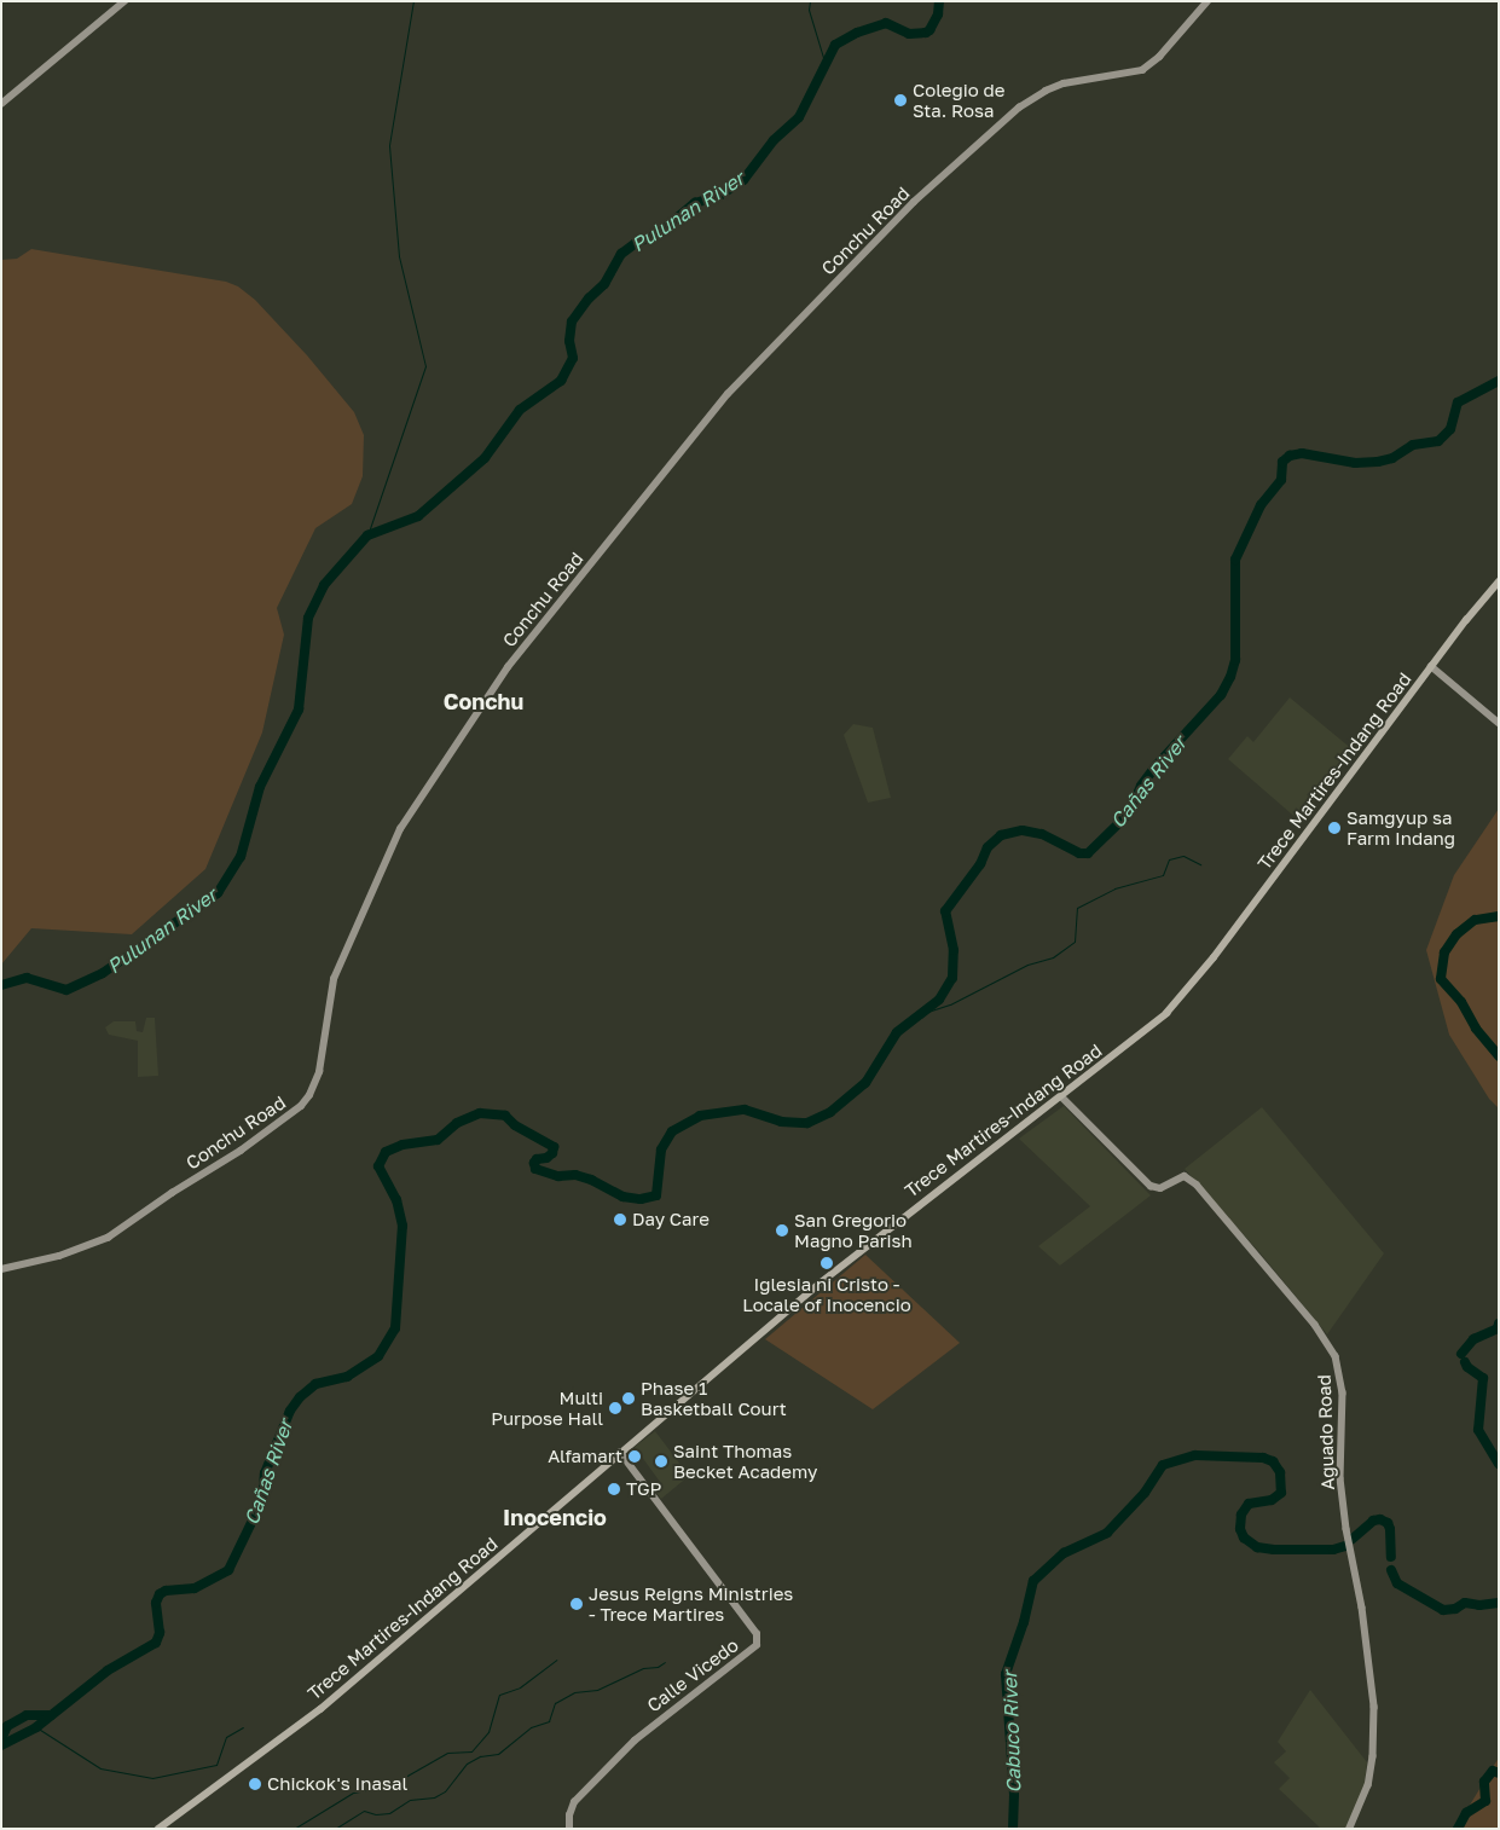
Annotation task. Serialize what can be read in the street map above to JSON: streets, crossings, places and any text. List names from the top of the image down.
{
  "streets": {
    "main road": [
      "Conchu Road",
      "Trece Martires-Indang Road",
      "Aguado Road",
      "Calle Vicedo"
    ]
  },
  "crossings": [
    ["Trece Martires-Indang Road", "Aguado Road"],
    ["Trece Martires-Indang Road", "Calle Vicedo"]
  ],
  "districts": ["Conchu", "Inocencio"],
  "water": ["Pulunan River", "Cañas River", "Cabuco River"],
  "places": [
    "Colegio de Sta. Rosa",
    "Samgyup sa Farm Indang",
    "Day Care",
    "San Gregorio Magno Parish",
    "Iglesia ni Cristo - Locale of Inocencio",
    "Phase 1 Basketball Court",
    "Multi Purpose Hall",
    "Alfamart",
    "Saint Thomas Becket Academy",
    "TGP",
    "Jesus Reigns Ministries - Trece Martires",
    "Chickok's Inasal"
  ]
}
